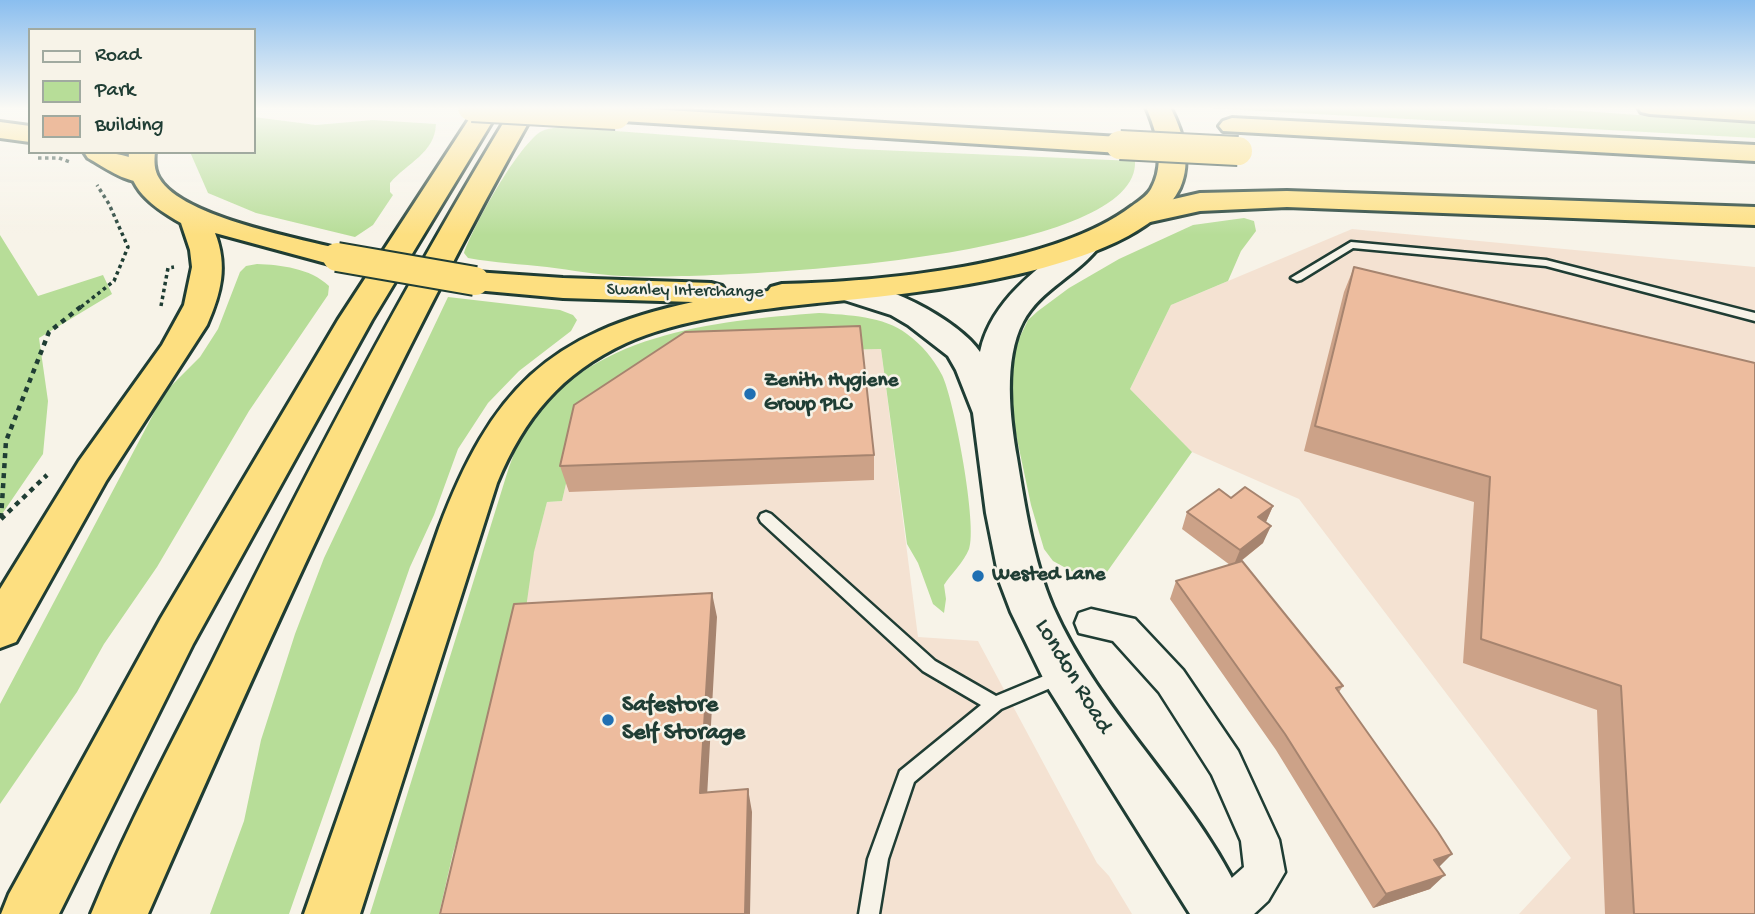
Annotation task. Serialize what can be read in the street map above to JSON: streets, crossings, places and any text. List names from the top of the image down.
{
  "streets": {
    "highway": ["Swanley Interchange"],
    "main road": ["London Road"]
  },
  "crossings": [
    ["Swanley Interchange", "London Road"]
  ],
  "places": ["Zenith Hygiene Group PLC", "Wested Lane", "Safestore Self Storage"],
  "legend": ["Road", "Park", "Building"]
}
